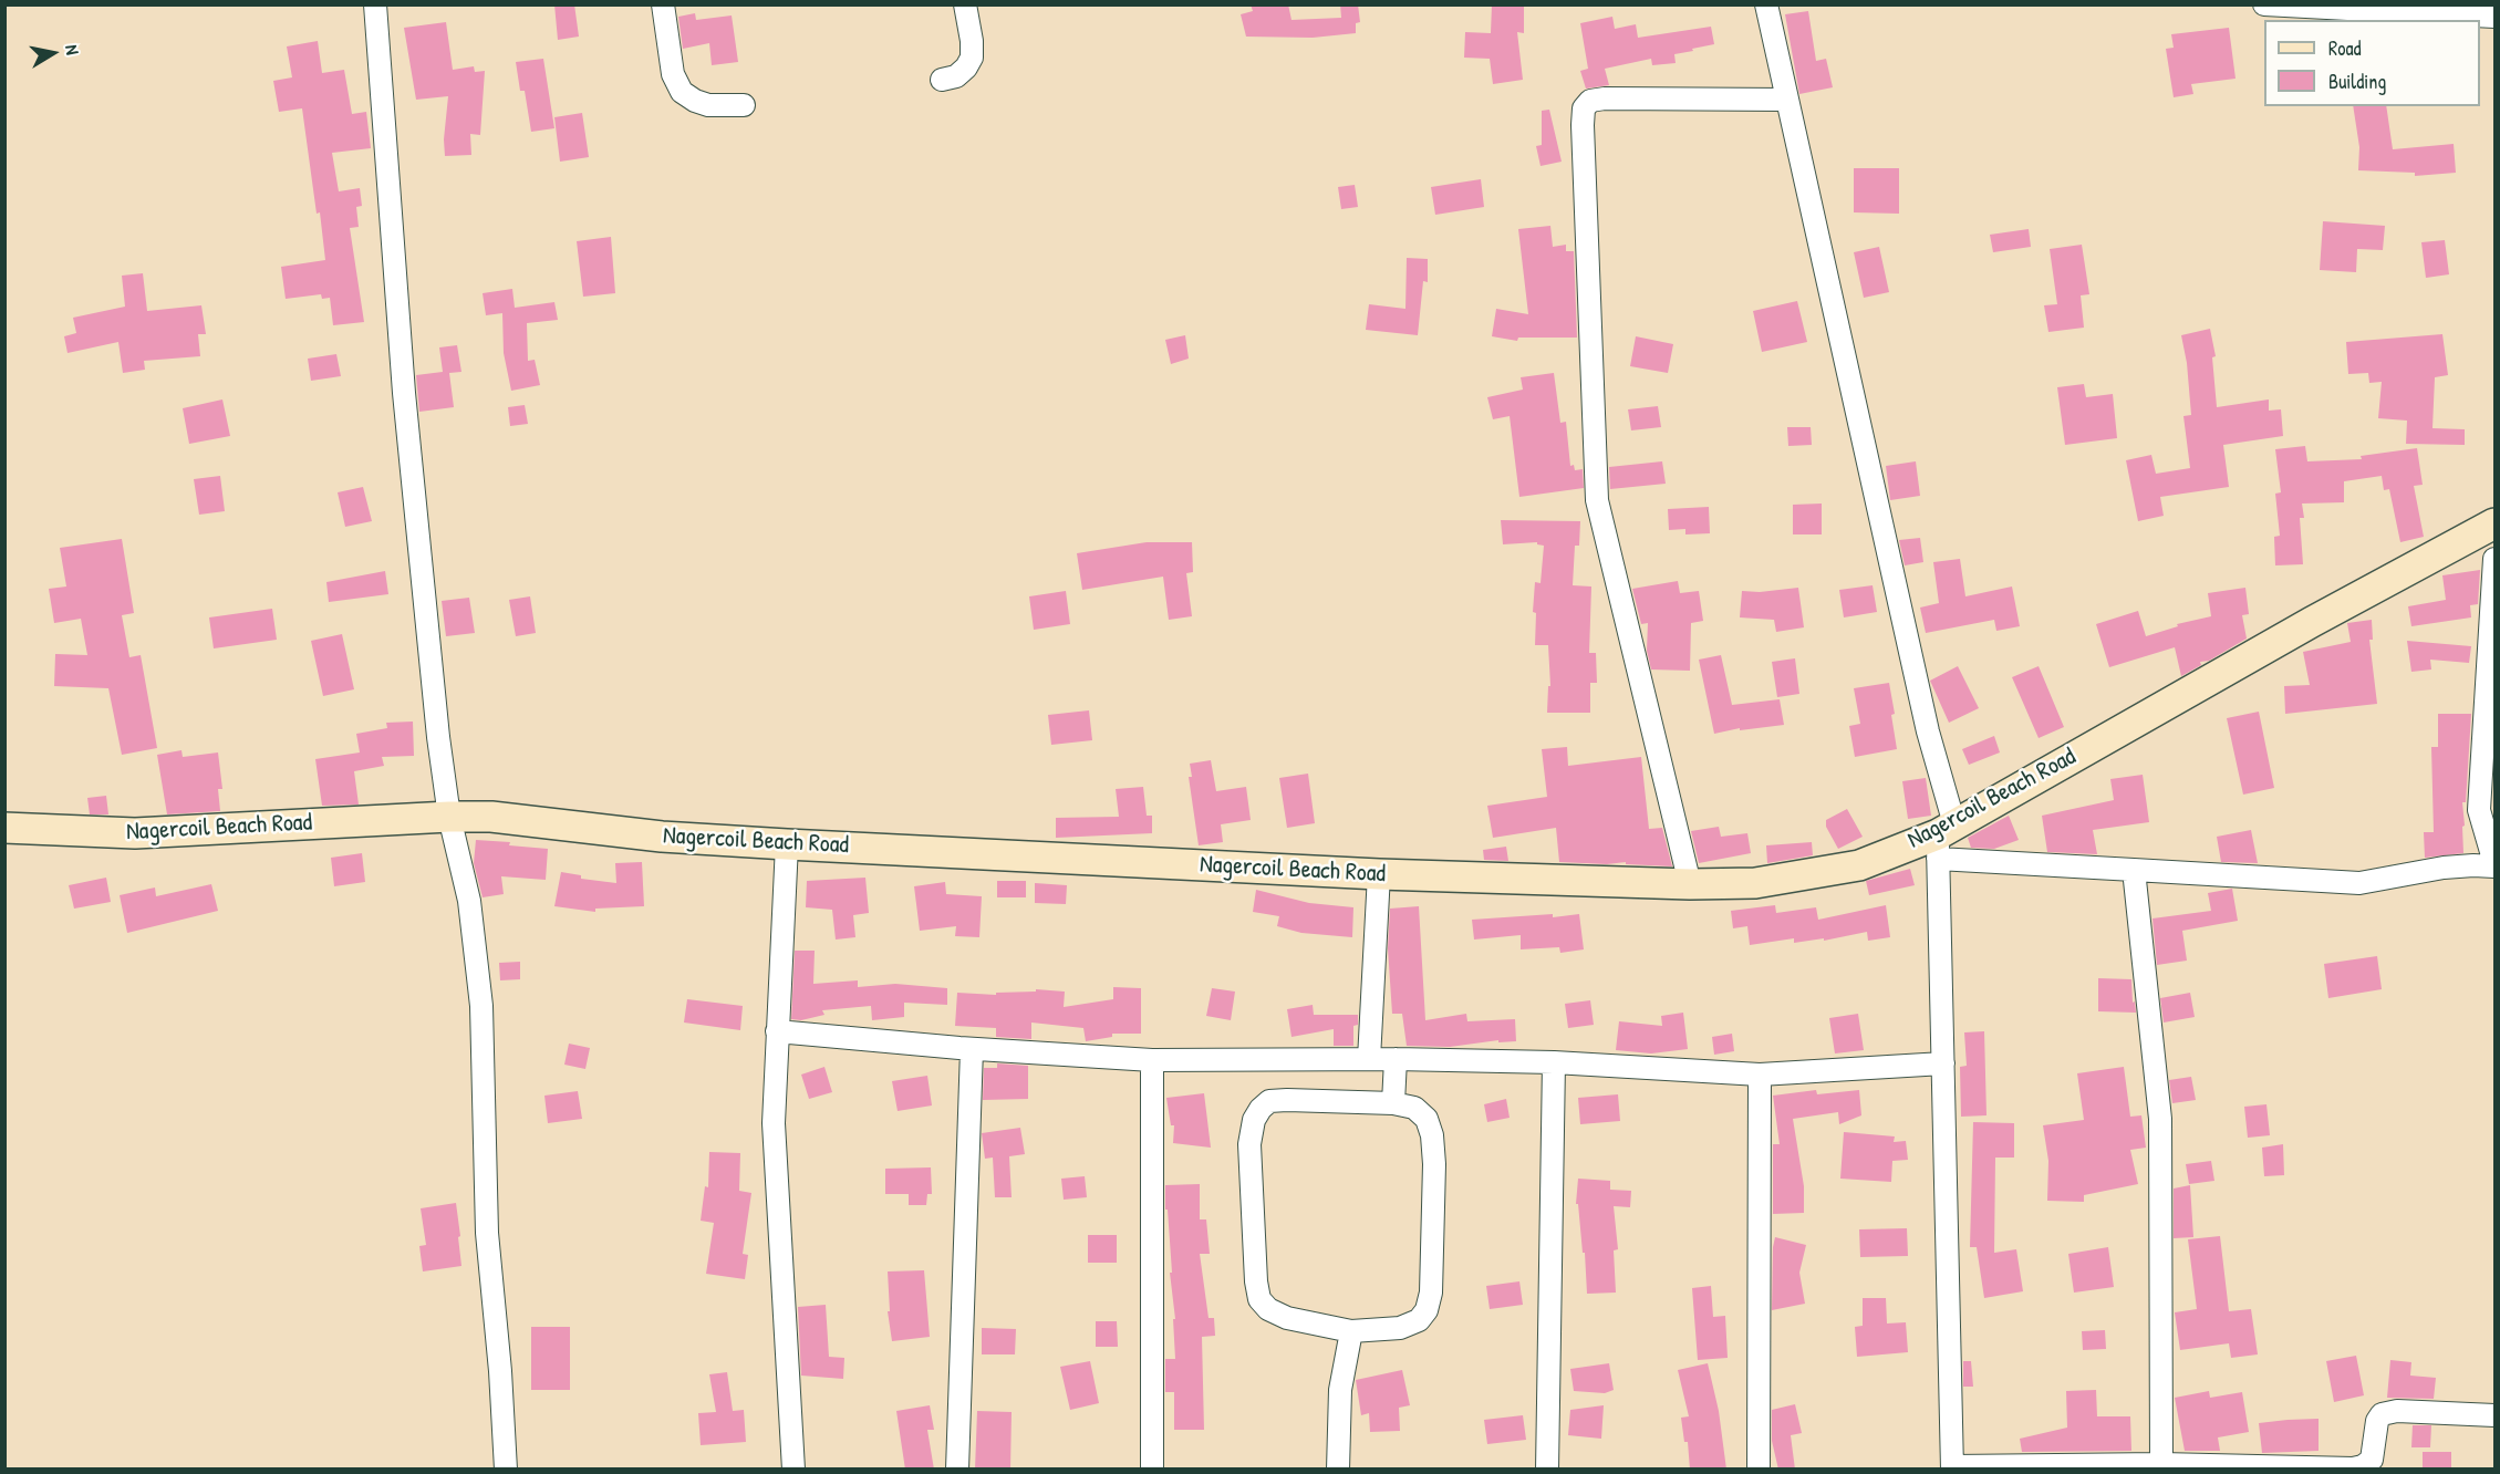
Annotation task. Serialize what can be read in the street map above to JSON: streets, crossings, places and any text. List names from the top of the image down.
{
  "streets": {
    "main road": ["Nagercoil Beach Road"]
  },
  "legend": ["Road", "Building"],
  "north": "right"
}
